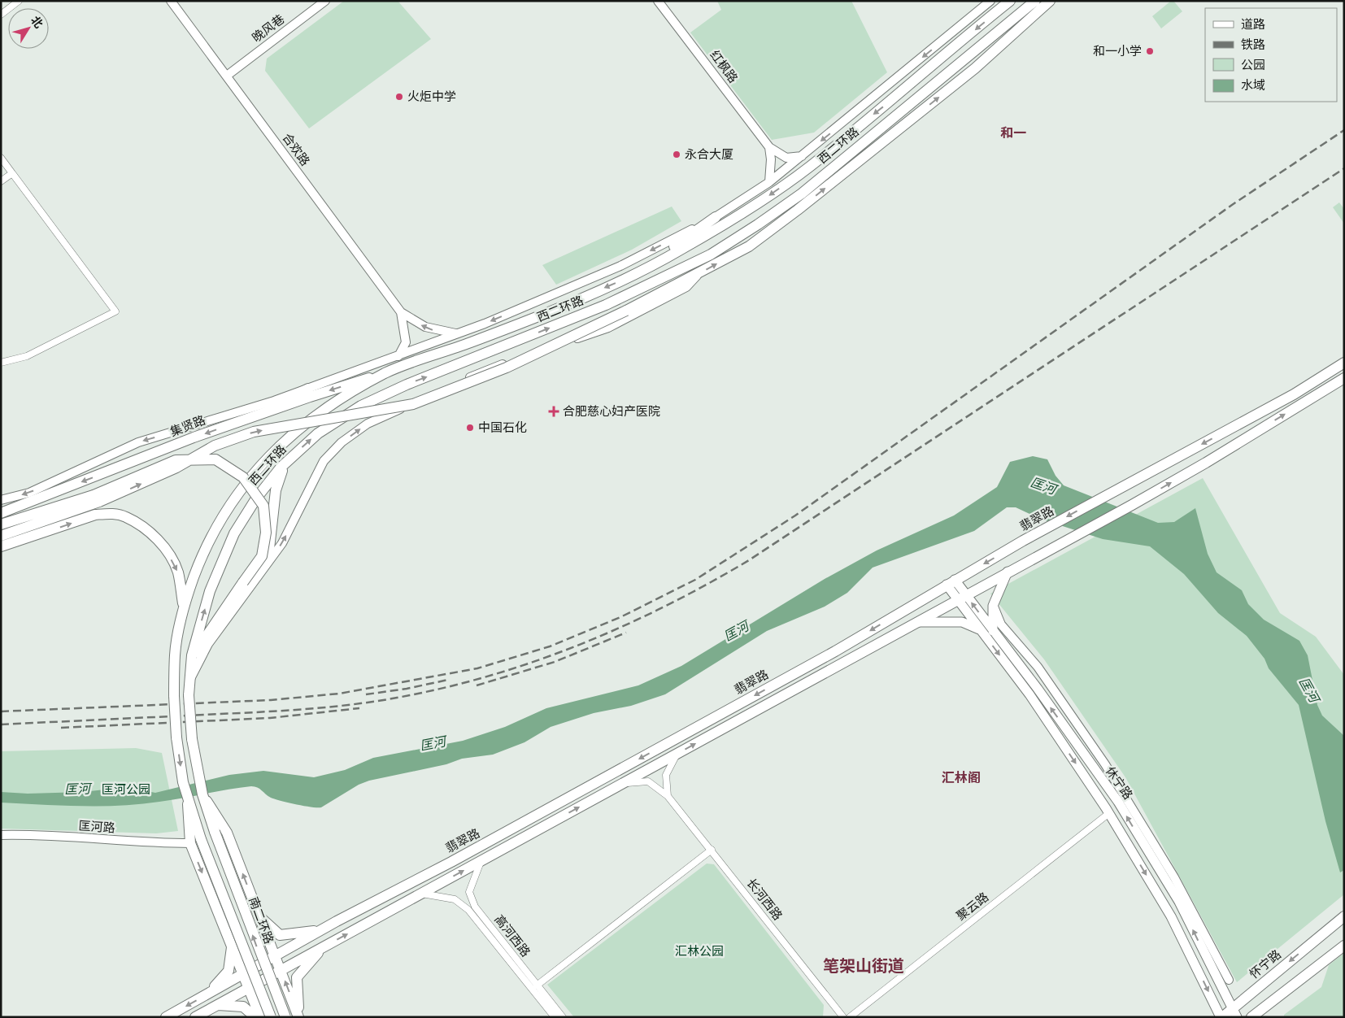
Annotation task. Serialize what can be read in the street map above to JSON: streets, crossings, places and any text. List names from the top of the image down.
{
  "streets": {
    "main road": [
      "西二环路",
      "集贤路",
      "翡翠路",
      "休宁路",
      "南二环路",
      "怀宁路"
    ],
    "street": [
      "晚风巷",
      "红枫路",
      "合欢路",
      "匡河路",
      "长河西路",
      "聚云路",
      "高河西路"
    ]
  },
  "crossings": [
    ["晚风巷", "合欢路"],
    ["西二环路", "集贤路"],
    ["西二环路", "南二环路"],
    ["翡翠路", "休宁路"],
    ["休宁路", "聚云路"],
    ["休宁路", "怀宁路"]
  ],
  "districts": ["和一", "汇林阁", "笔架山街道"],
  "water": ["匡河"],
  "parks": ["匡河公园", "汇林公园"],
  "places": {
    "other": [
      "和一小学",
      "火炬中学",
      "永合大厦",
      "中国石化"
    ],
    "health": ["合肥慈心妇产医院"]
  },
  "legend": [
    "道路",
    "铁路",
    "公园",
    "水域"
  ],
  "north": "top right"
}
